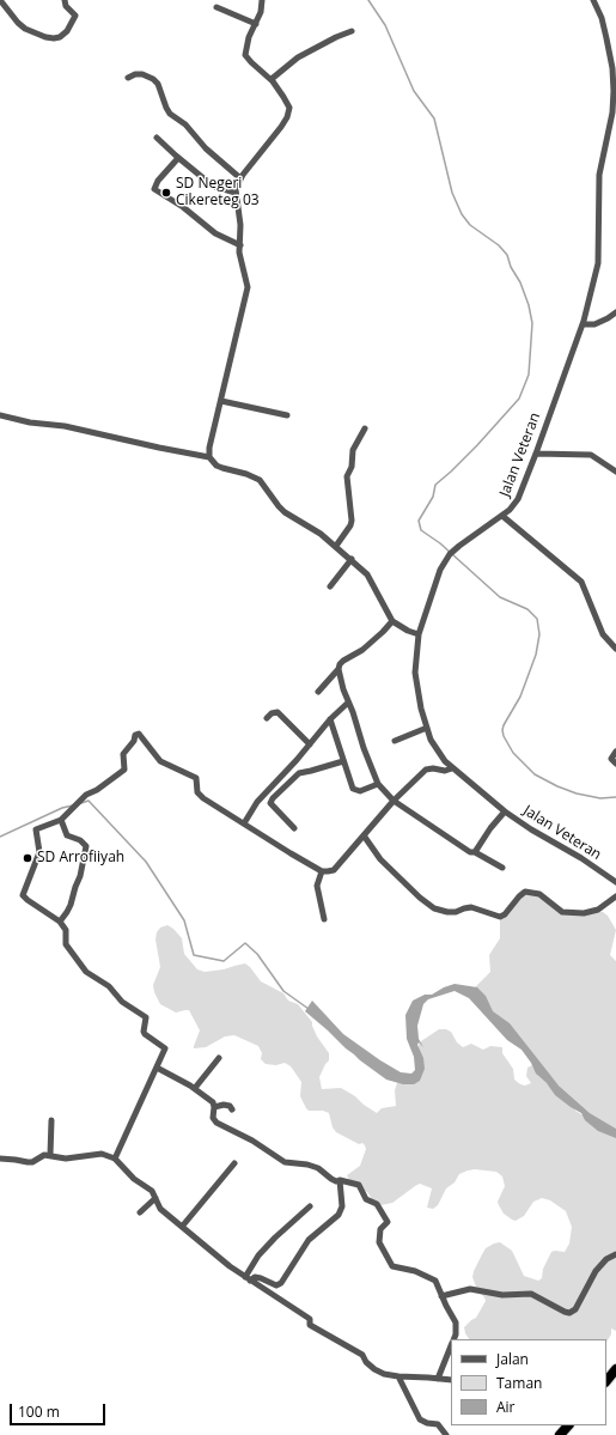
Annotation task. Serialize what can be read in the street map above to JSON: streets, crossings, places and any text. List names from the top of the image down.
{
  "streets": {
    "street": ["Jalan Veteran"]
  },
  "places": ["SD Negeri Cikereteg 03", "SD Arrofiiyah"],
  "legend": ["Jalan", "Taman", "Air"],
  "scale_bar": "100 m"
}
